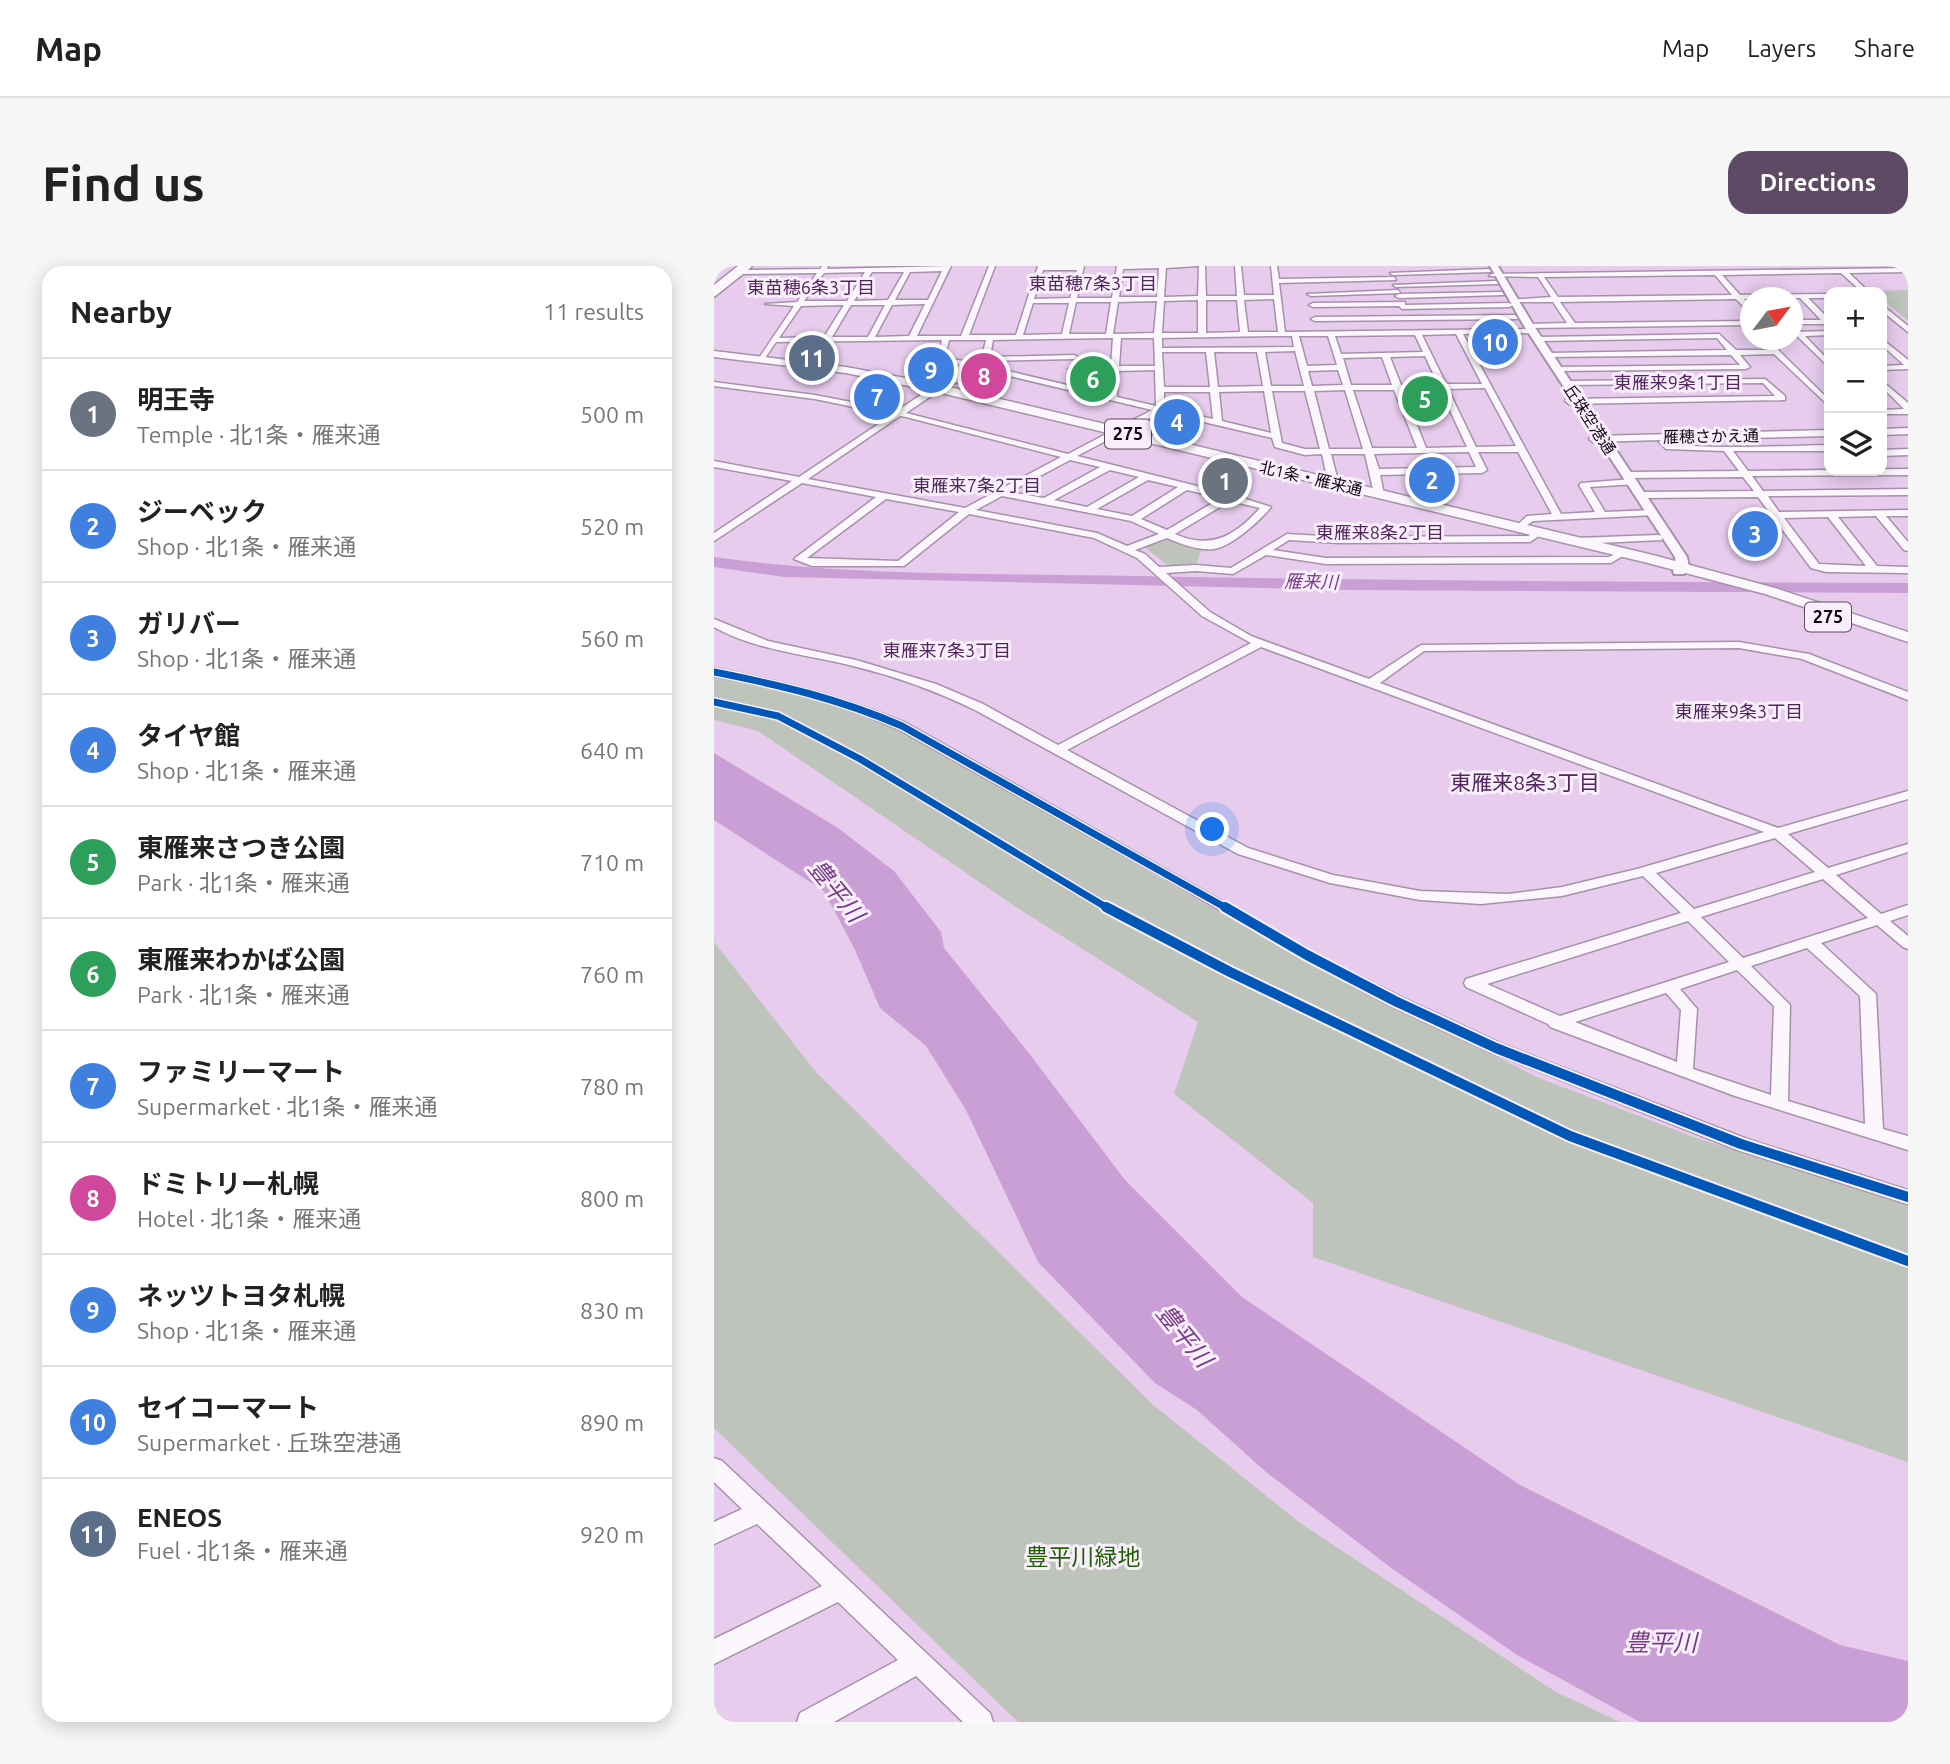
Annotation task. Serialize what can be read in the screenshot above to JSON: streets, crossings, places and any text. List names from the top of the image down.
{
  "streets": {
    "highway": ["275", "北1条・雁来通"],
    "main road": ["丘珠空港通"],
    "street": ["雁穂さかえ通"]
  },
  "crossings": [
    ["丘珠空港通", "雁穂さかえ通"],
    ["丘珠空港通", "北1条・雁来通"]
  ],
  "districts": [
    "東苗穂7条3丁目",
    "東苗穂6条3丁目",
    "東雁来9条1丁目",
    "東雁来7条2丁目",
    "東雁来8条2丁目",
    "東雁来7条3丁目",
    "東雁来9条3丁目",
    "東雁来8条3丁目"
  ],
  "water": ["雁来川", "豊平川"],
  "parks": ["豊平川緑地"],
  "north": "top right",
  "page": {
    "header": "Map",
    "nav": ["Map", "Layers", "Share"],
    "buttons": "Directions",
    "title": "Find us",
    "heading": ["Nearby", "11 results"],
    "map_buttons": ["+", "−"],
    "pins": [
      "10",
      "11",
      "9",
      "8",
      "6",
      "7",
      "5",
      "4",
      "2",
      "1",
      "3"
    ],
    "list": [
      {
        "mark": "1",
        "name": "明王寺",
        "note": "Temple · 北1条・雁来通",
        "value": "500 m"
      },
      {
        "mark": "2",
        "name": "ジーベック",
        "note": "Shop · 北1条・雁来通",
        "value": "520 m"
      },
      {
        "mark": "3",
        "name": "ガリバー",
        "note": "Shop · 北1条・雁来通",
        "value": "560 m"
      },
      {
        "mark": "4",
        "name": "タイヤ館",
        "note": "Shop · 北1条・雁来通",
        "value": "640 m"
      },
      {
        "mark": "5",
        "name": "東雁来さつき公園",
        "note": "Park · 北1条・雁来通",
        "value": "710 m"
      },
      {
        "mark": "6",
        "name": "東雁来わかば公園",
        "note": "Park · 北1条・雁来通",
        "value": "760 m"
      },
      {
        "mark": "7",
        "name": "ファミリーマート",
        "note": "Supermarket · 北1条・雁来通",
        "value": "780 m"
      },
      {
        "mark": "8",
        "name": "ドミトリー札幌",
        "note": "Hotel · 北1条・雁来通",
        "value": "800 m"
      },
      {
        "mark": "9",
        "name": "ネッツトヨタ札幌",
        "note": "Shop · 北1条・雁来通",
        "value": "830 m"
      },
      {
        "mark": "10",
        "name": "セイコーマート",
        "note": "Supermarket · 丘珠空港通",
        "value": "890 m"
      },
      {
        "mark": "11",
        "name": "ENEOS",
        "note": "Fuel · 北1条・雁来通",
        "value": "920 m"
      }
    ]
  }
}
